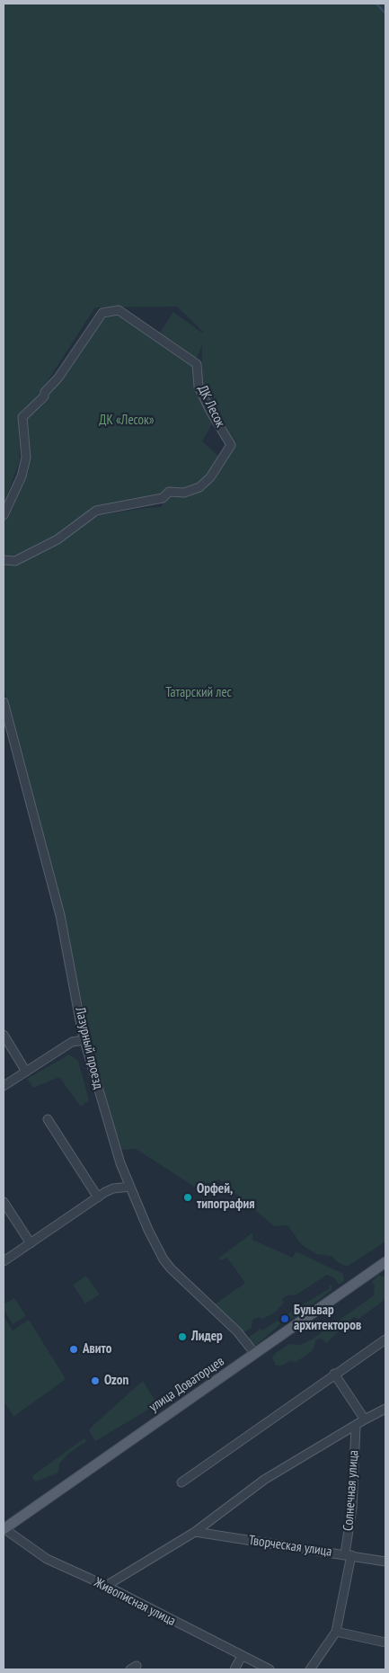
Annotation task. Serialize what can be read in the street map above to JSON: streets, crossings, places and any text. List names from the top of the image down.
{
  "streets": {
    "main road": ["улица Доваторцев"],
    "street": [
      "ДК Лесок",
      "Лазурный проезд",
      "Солнечная улица",
      "Творческая улица",
      "Живописная улица"
    ]
  },
  "crossings": [
    ["Лазурный проезд", "улица Доваторцев"],
    ["улица Доваторцев", "Живописная улица"],
    ["Солнечная улица", "Творческая улица"]
  ],
  "parks": ["ДК «Лесок»", "Татарский лес"],
  "places": [
    "Орфей, типография",
    "Бульвар архитекторов",
    "Лидер",
    "Авито",
    "Ozon"
  ]
}
